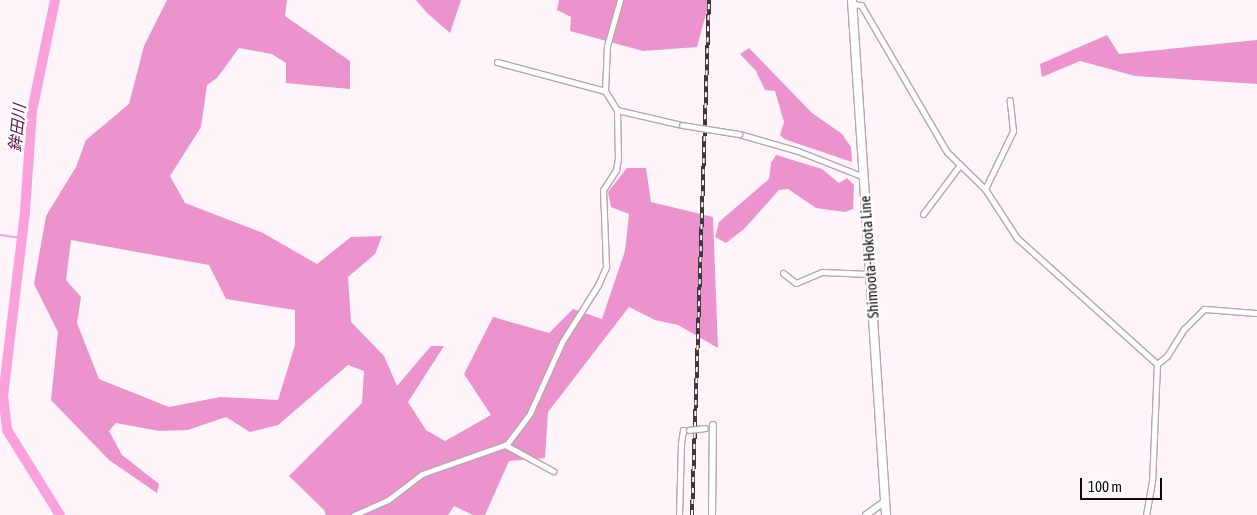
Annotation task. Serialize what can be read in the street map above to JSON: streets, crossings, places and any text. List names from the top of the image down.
{
  "streets": {
    "main road": ["Shimoota-Hokota Line"]
  },
  "water": ["鉾田川"],
  "scale_bar": "100 m"
}
